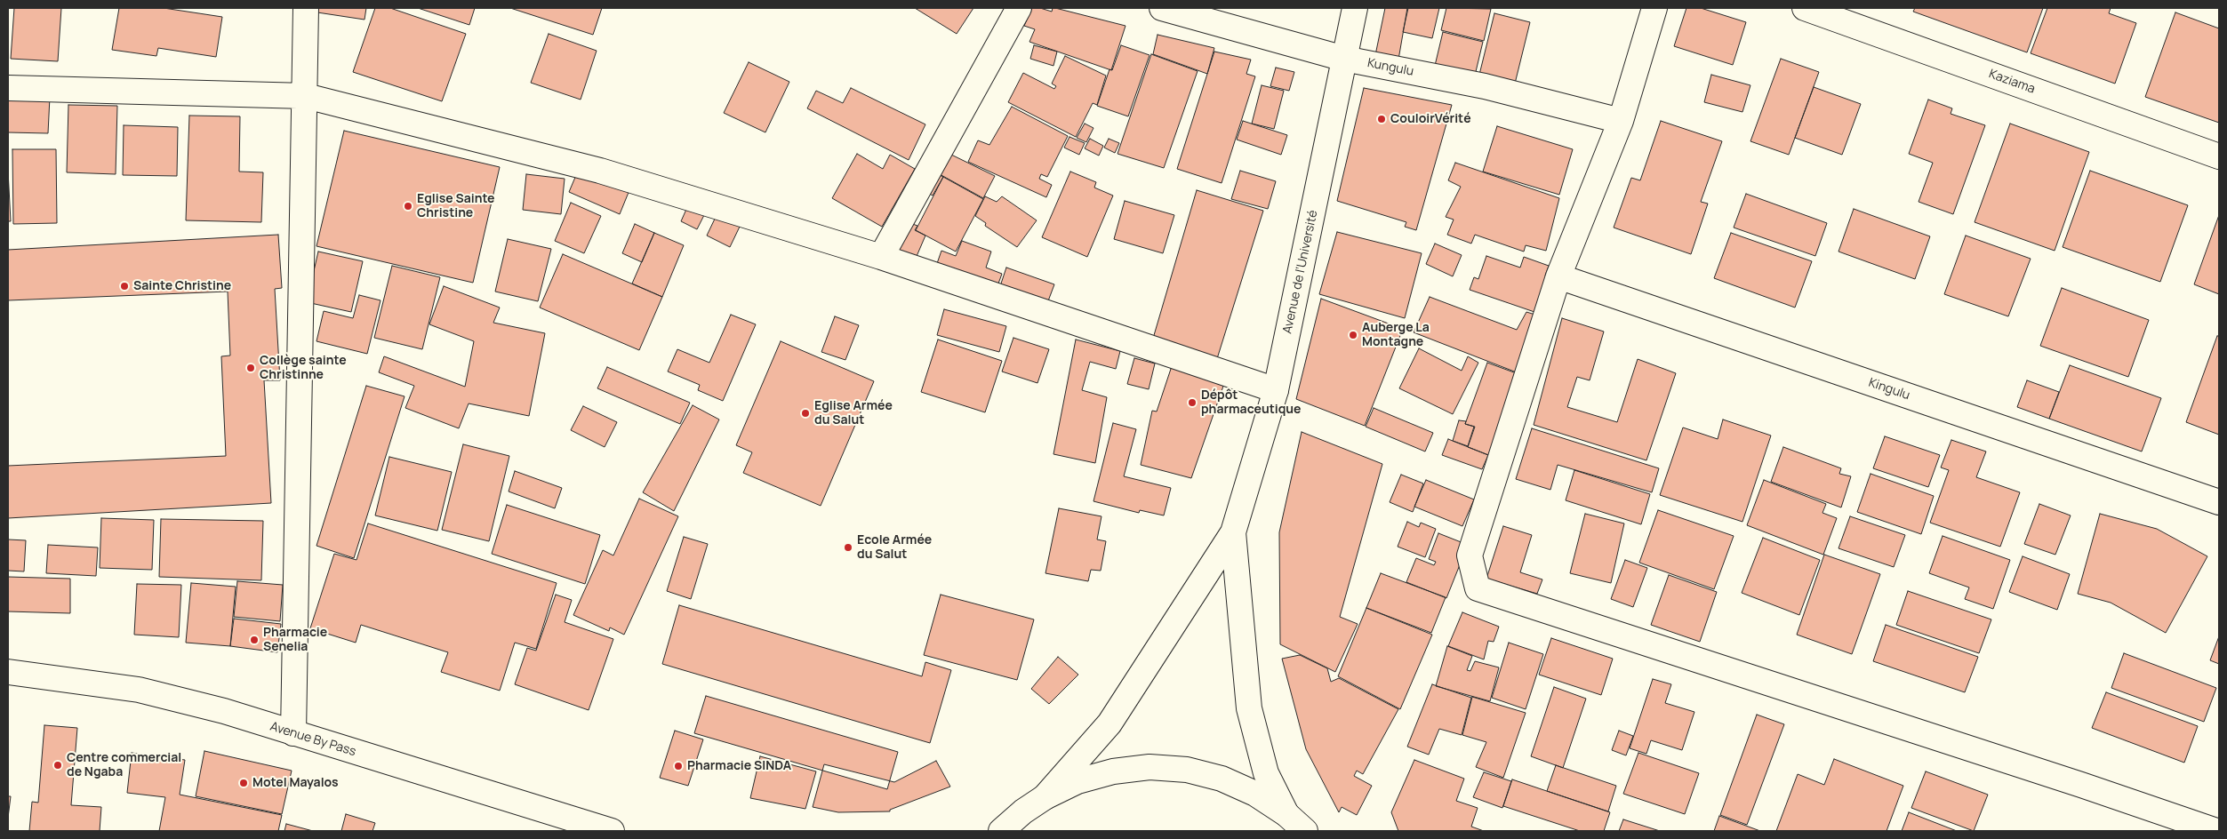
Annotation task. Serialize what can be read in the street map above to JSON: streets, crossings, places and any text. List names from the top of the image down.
{
  "streets": {
    "main road": [
      "Kungulu",
      "Kaziama",
      "Avenue de l’Université",
      "Kingulu",
      "Avenue By Pass"
    ]
  },
  "crossings": [
    ["Kungulu", "Avenue de l’Université"]
  ],
  "places": [
    "CouloirVérité",
    "Eglise Sainte Christine",
    "Sainte Christine",
    "Auberge La Montagne",
    "Collège sainte Christinne",
    "Dépôt pharmaceutique",
    "Eglise Armée du Salut",
    "Ecole Armée du Salut",
    "Pharmacie Senelia",
    "Centre commercial de Ngaba",
    "Pharmacie SINDA",
    "Motel Mayalos"
  ]
}
